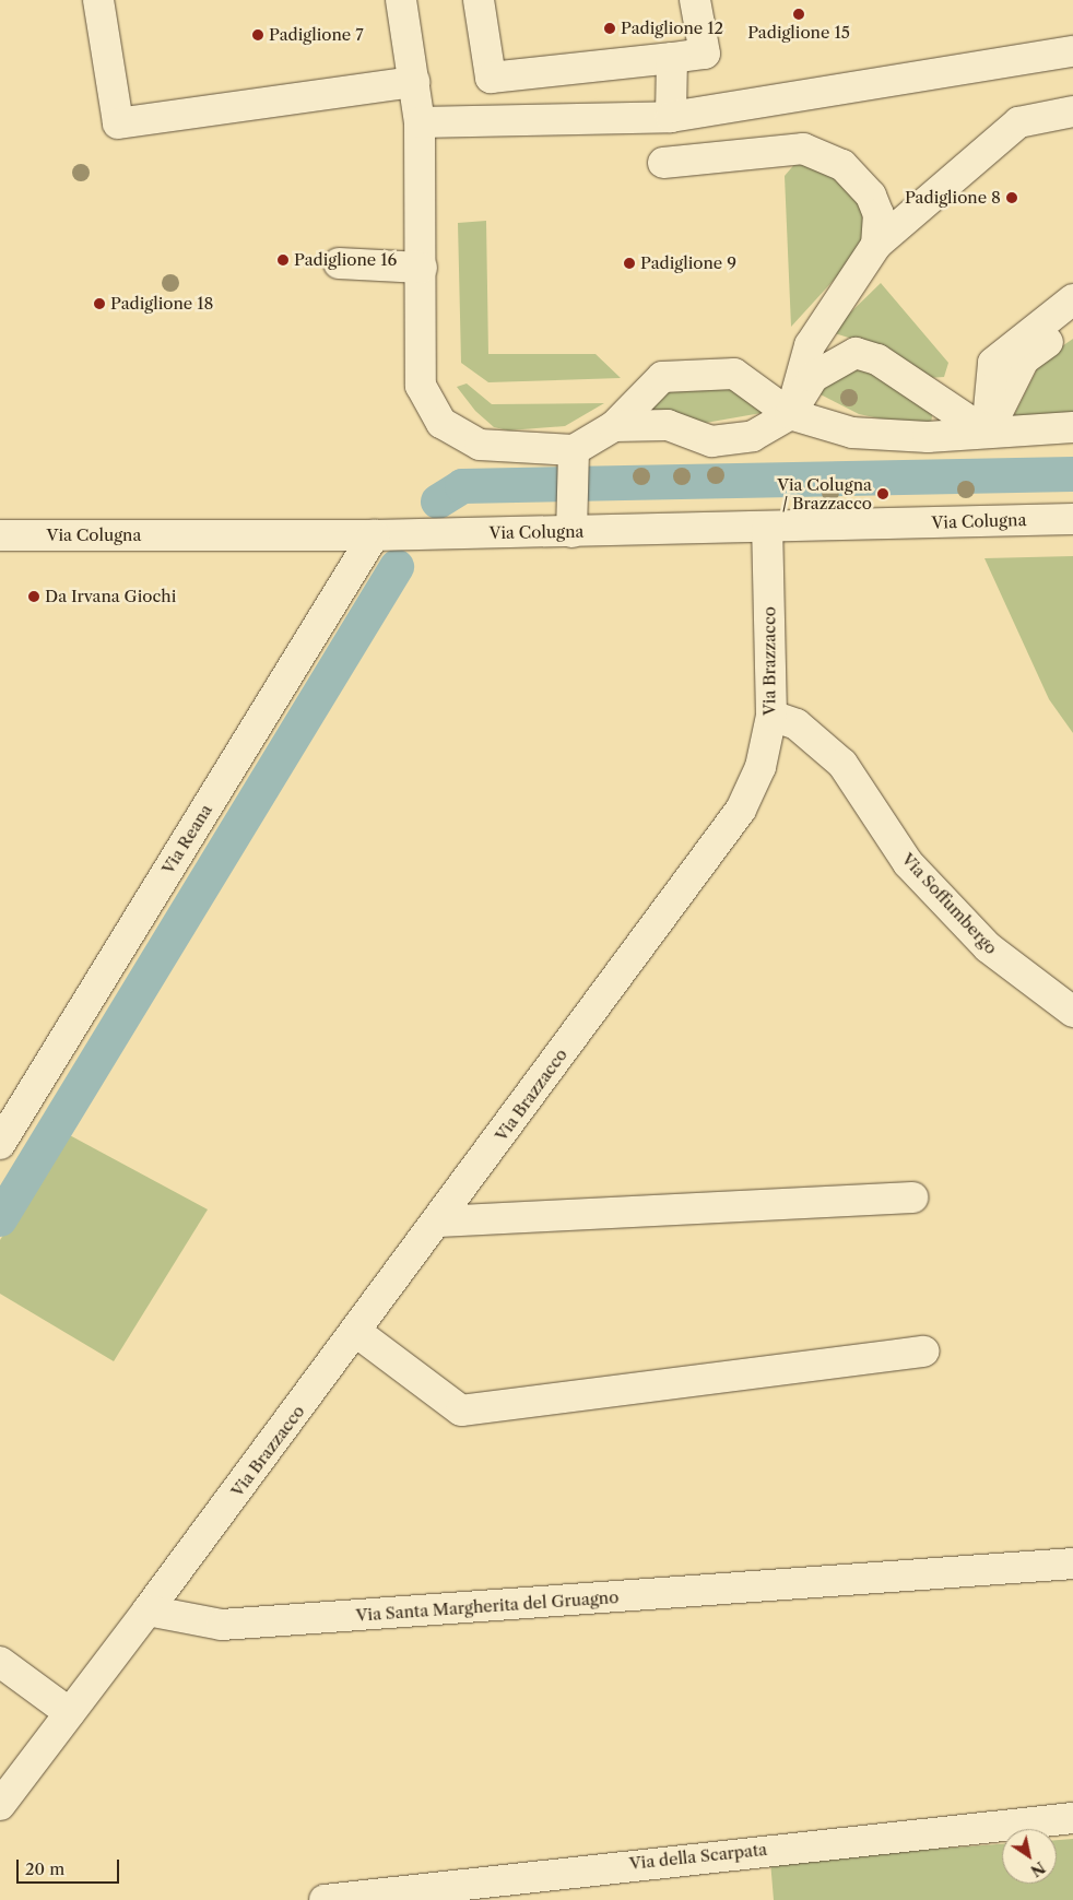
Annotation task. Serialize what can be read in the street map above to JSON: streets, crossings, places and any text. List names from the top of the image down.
{
  "streets": {
    "street": [
      "Via Colugna",
      "Via Brazzacco",
      "Via Reana",
      "Via Soffumbergo",
      "Via Santa Margherita del Gruagno",
      "Via della Scarpata"
    ]
  },
  "crossings": [
    ["Via Colugna", "Via Brazzacco"],
    ["Via Colugna", "Via Reana"],
    ["Via Brazzacco", "Via Soffumbergo"],
    ["Via Brazzacco", "Via Santa Margherita del Gruagno"]
  ],
  "places": [
    "Padiglione 15",
    "Padiglione 12",
    "Padiglione 7",
    "Padiglione 8",
    "Padiglione 16",
    "Padiglione 9",
    "Padiglione 18",
    "Via Colugna / Brazzacco",
    "Da Irvana Giochi"
  ],
  "scale_bar": "20 m",
  "north": "bottom right"
}
